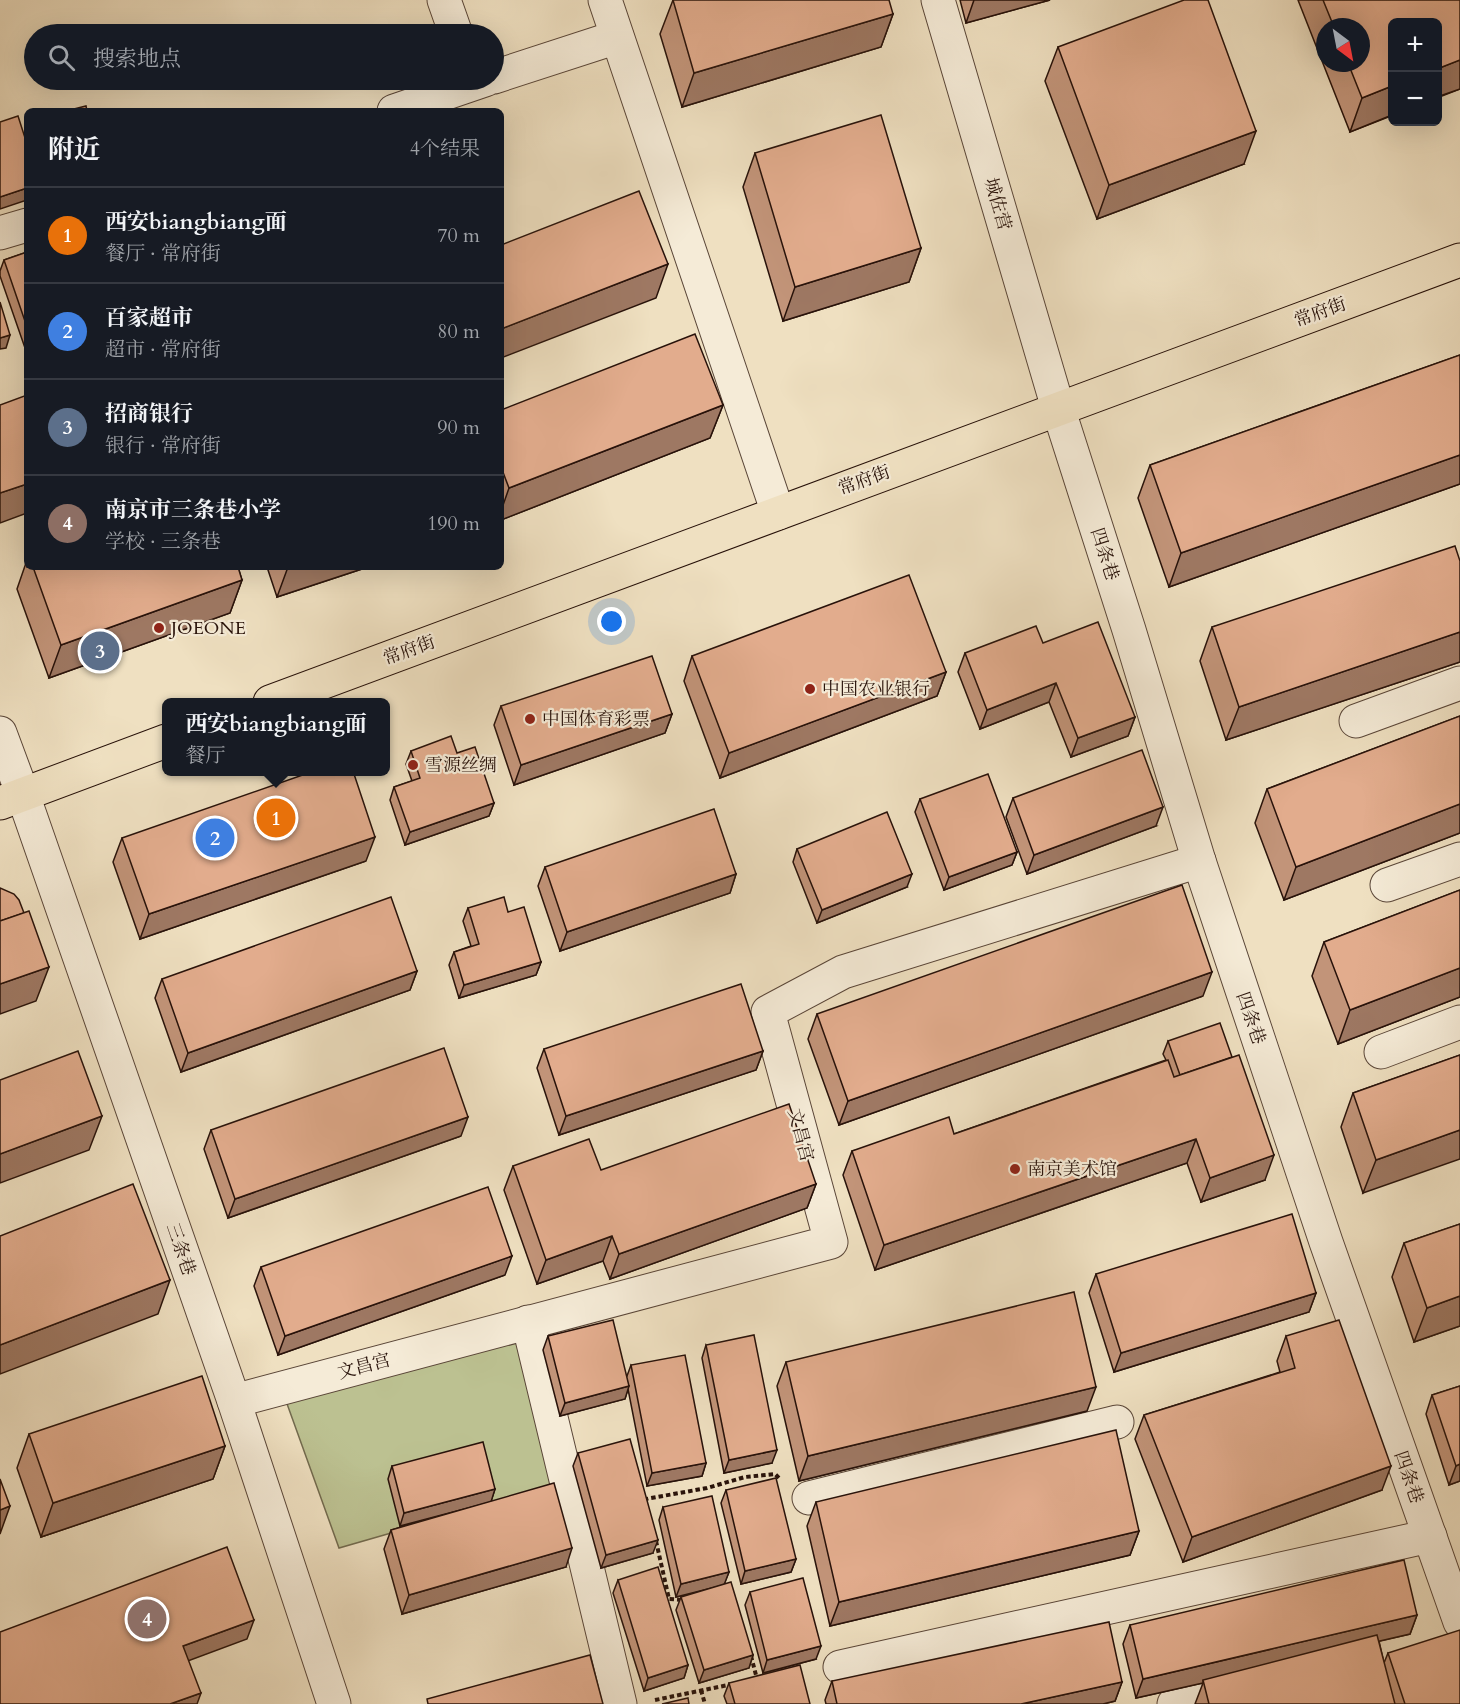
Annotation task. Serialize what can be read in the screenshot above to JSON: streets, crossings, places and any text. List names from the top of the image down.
{
  "streets": {
    "main road": ["常府街"],
    "street": [
      "城佐营",
      "四条巷",
      "文昌宫",
      "三条巷"
    ]
  },
  "crossings": [
    ["城佐营", "常府街"],
    ["城佐营", "四条巷"],
    ["常府街", "四条巷"],
    ["四条巷", "文昌宫"],
    ["文昌宫", "三条巷"]
  ],
  "places": [
    "JOEONE",
    "中国农业银行",
    "中国体育彩票",
    "雪源丝绸",
    "南京美术馆"
  ],
  "north": "bottom right",
  "page": {
    "map_buttons": ["+", "−"],
    "search": "搜索地点",
    "heading": ["附近", "4个结果"],
    "list": [
      {
        "mark": "1",
        "name": "西安biangbiang面",
        "note": "餐厅 · 常府街",
        "value": "70 m"
      },
      {
        "mark": "2",
        "name": "百家超市",
        "note": "超市 · 常府街",
        "value": "80 m"
      },
      {
        "mark": "3",
        "name": "招商银行",
        "note": "银行 · 常府街",
        "value": "90 m"
      },
      {
        "mark": "4",
        "name": "南京市三条巷小学",
        "note": "学校 · 三条巷",
        "value": "190 m"
      }
    ],
    "pins": [
      "3",
      "1",
      "2",
      "4"
    ],
    "popup": ["西安biangbiang面", "餐厅"]
  }
}
